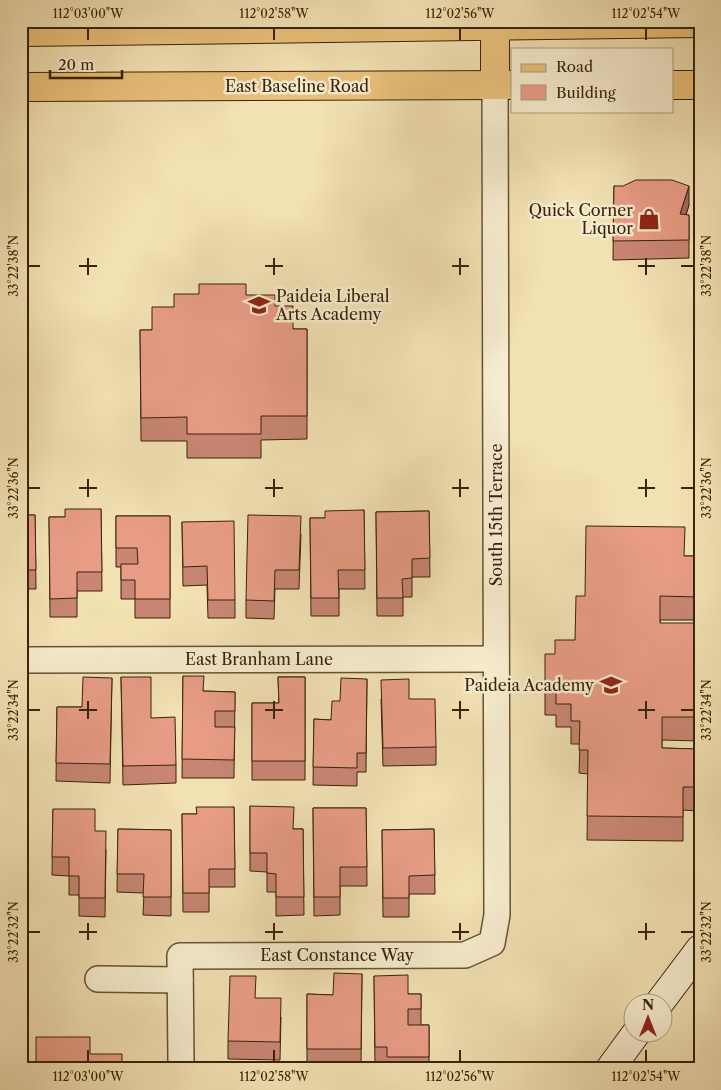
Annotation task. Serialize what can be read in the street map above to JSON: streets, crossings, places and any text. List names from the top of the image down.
{
  "streets": {
    "main road": ["East Baseline Road"],
    "street": ["South 15th Terrace", "East Branham Lane", "East Constance Way"]
  },
  "crossings": [
    ["East Baseline Road", "South 15th Terrace"],
    ["South 15th Terrace", "East Branham Lane"],
    ["South 15th Terrace", "East Constance Way"]
  ],
  "places": {
    "shop": ["Quick Corner Liquor"],
    "school or university": ["Paideia Liberal Arts Academy", "Paideia Academy"]
  },
  "legend": ["Road", "Building"],
  "scale_bar": "20 m",
  "north": "top",
  "coordinates": [
    "112°03'00\"W",
    "112°02'58\"W",
    "112°02'56\"W",
    "112°02'54\"W",
    "33°22'38\"N",
    "33°22'36\"N",
    "33°22'34\"N",
    "33°22'32\"N"
  ]
}
